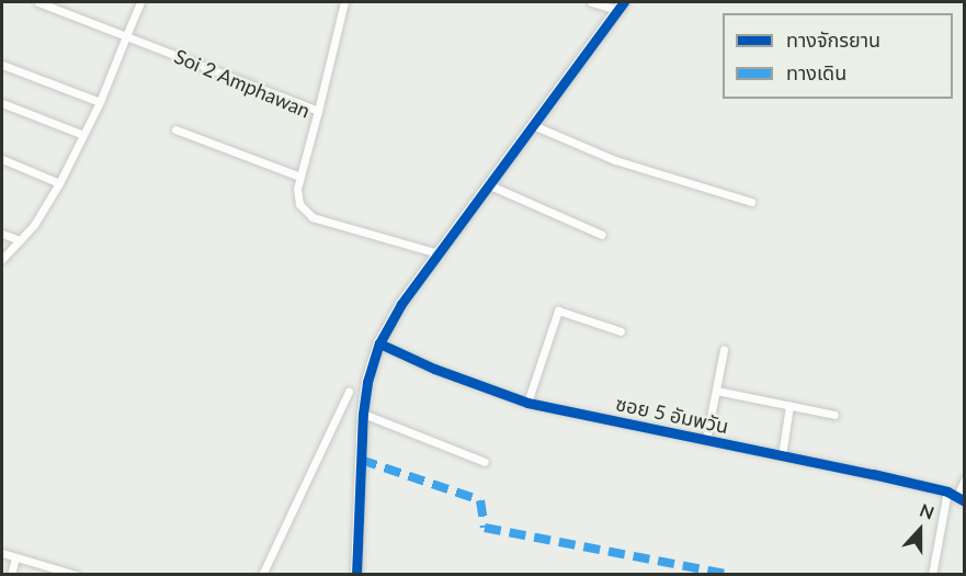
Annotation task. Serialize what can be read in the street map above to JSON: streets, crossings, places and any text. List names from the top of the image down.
{
  "streets": {
    "street": ["Soi 2 Amphawan", "ซอย 5 อัมพวัน"]
  },
  "legend": ["ทางจักรยาน", "ทางเดิน"],
  "north": "top"
}
